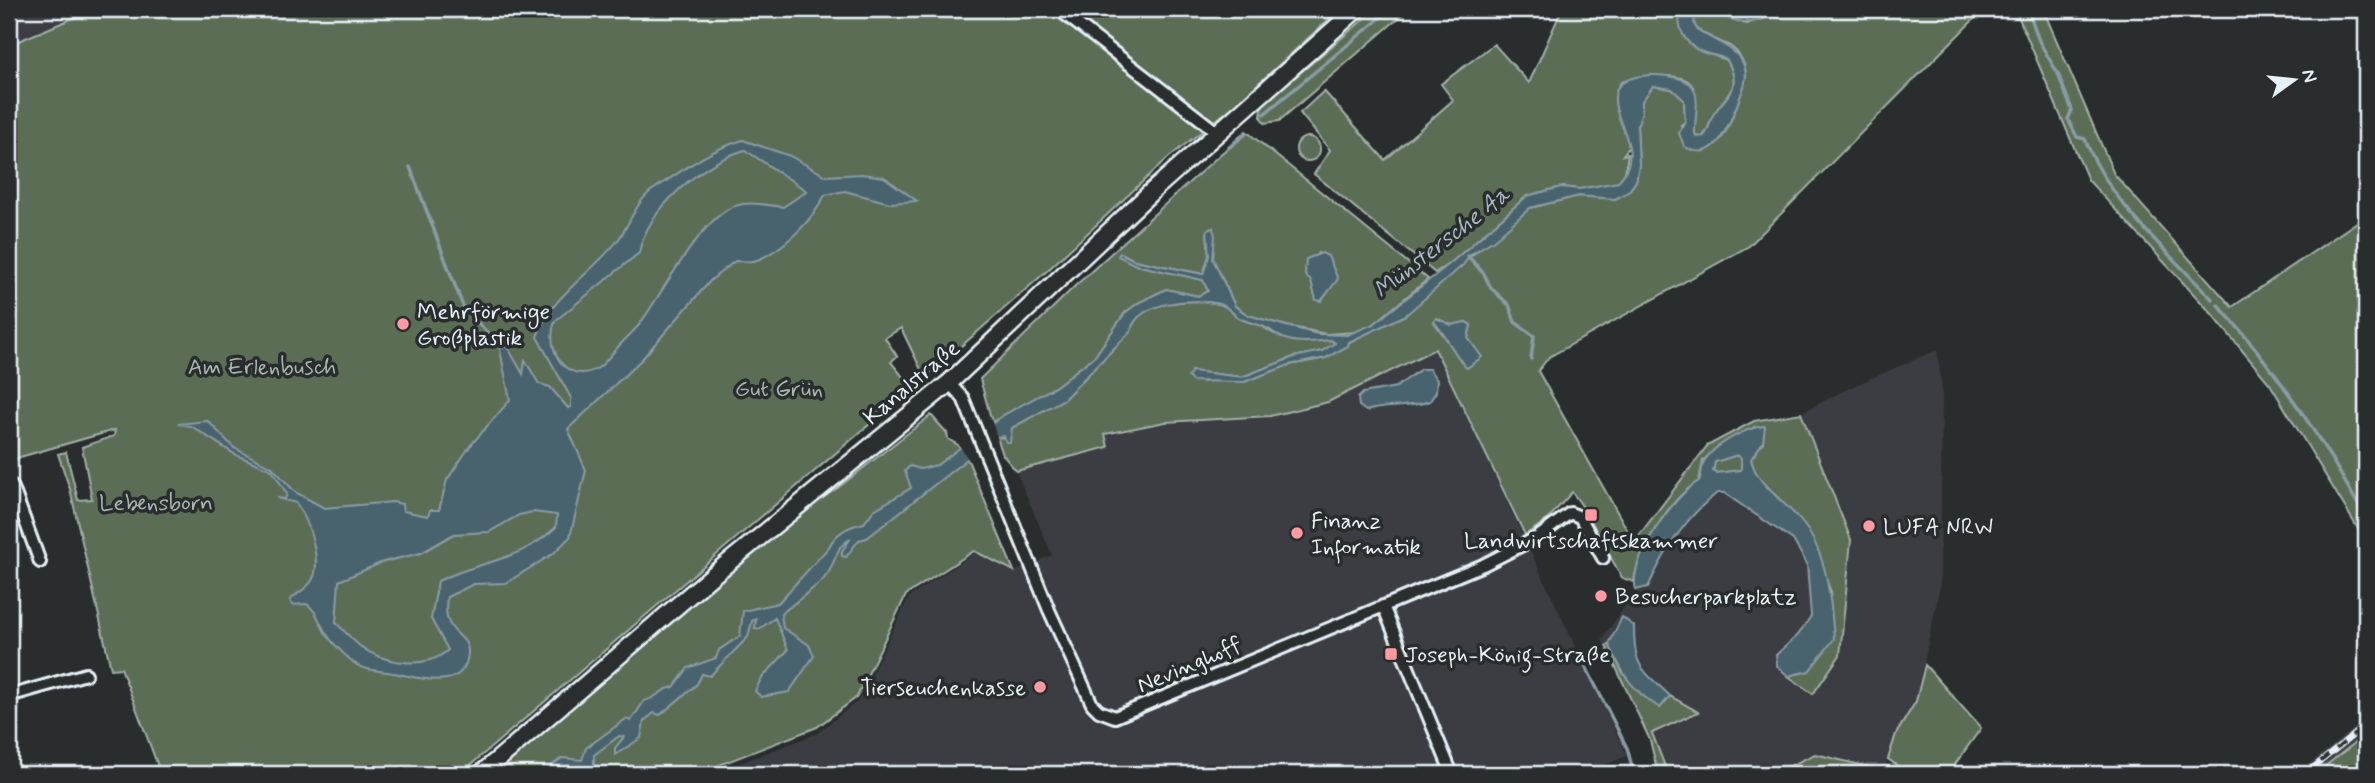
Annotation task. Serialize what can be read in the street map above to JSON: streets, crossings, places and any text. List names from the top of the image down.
{
  "streets": {
    "main road": ["Kanalstraße"],
    "street": ["Nevinghoff"]
  },
  "crossings": [
    ["Kanalstraße", "Nevinghoff"]
  ],
  "water": ["Münstersche Aa"],
  "parks": ["Am Erlenbusch", "Gut Grün", "Lebensborn"],
  "places": {
    "other": [
      "Mehrförmige Großplastik",
      "LUFA NRW",
      "Finanz Informatik",
      "Besucherparkplatz",
      "Tierseuchenkasse"
    ],
    "transit": ["Landwirtschaftskammer", "Joseph-König-Straße"]
  },
  "north": "right"
}
